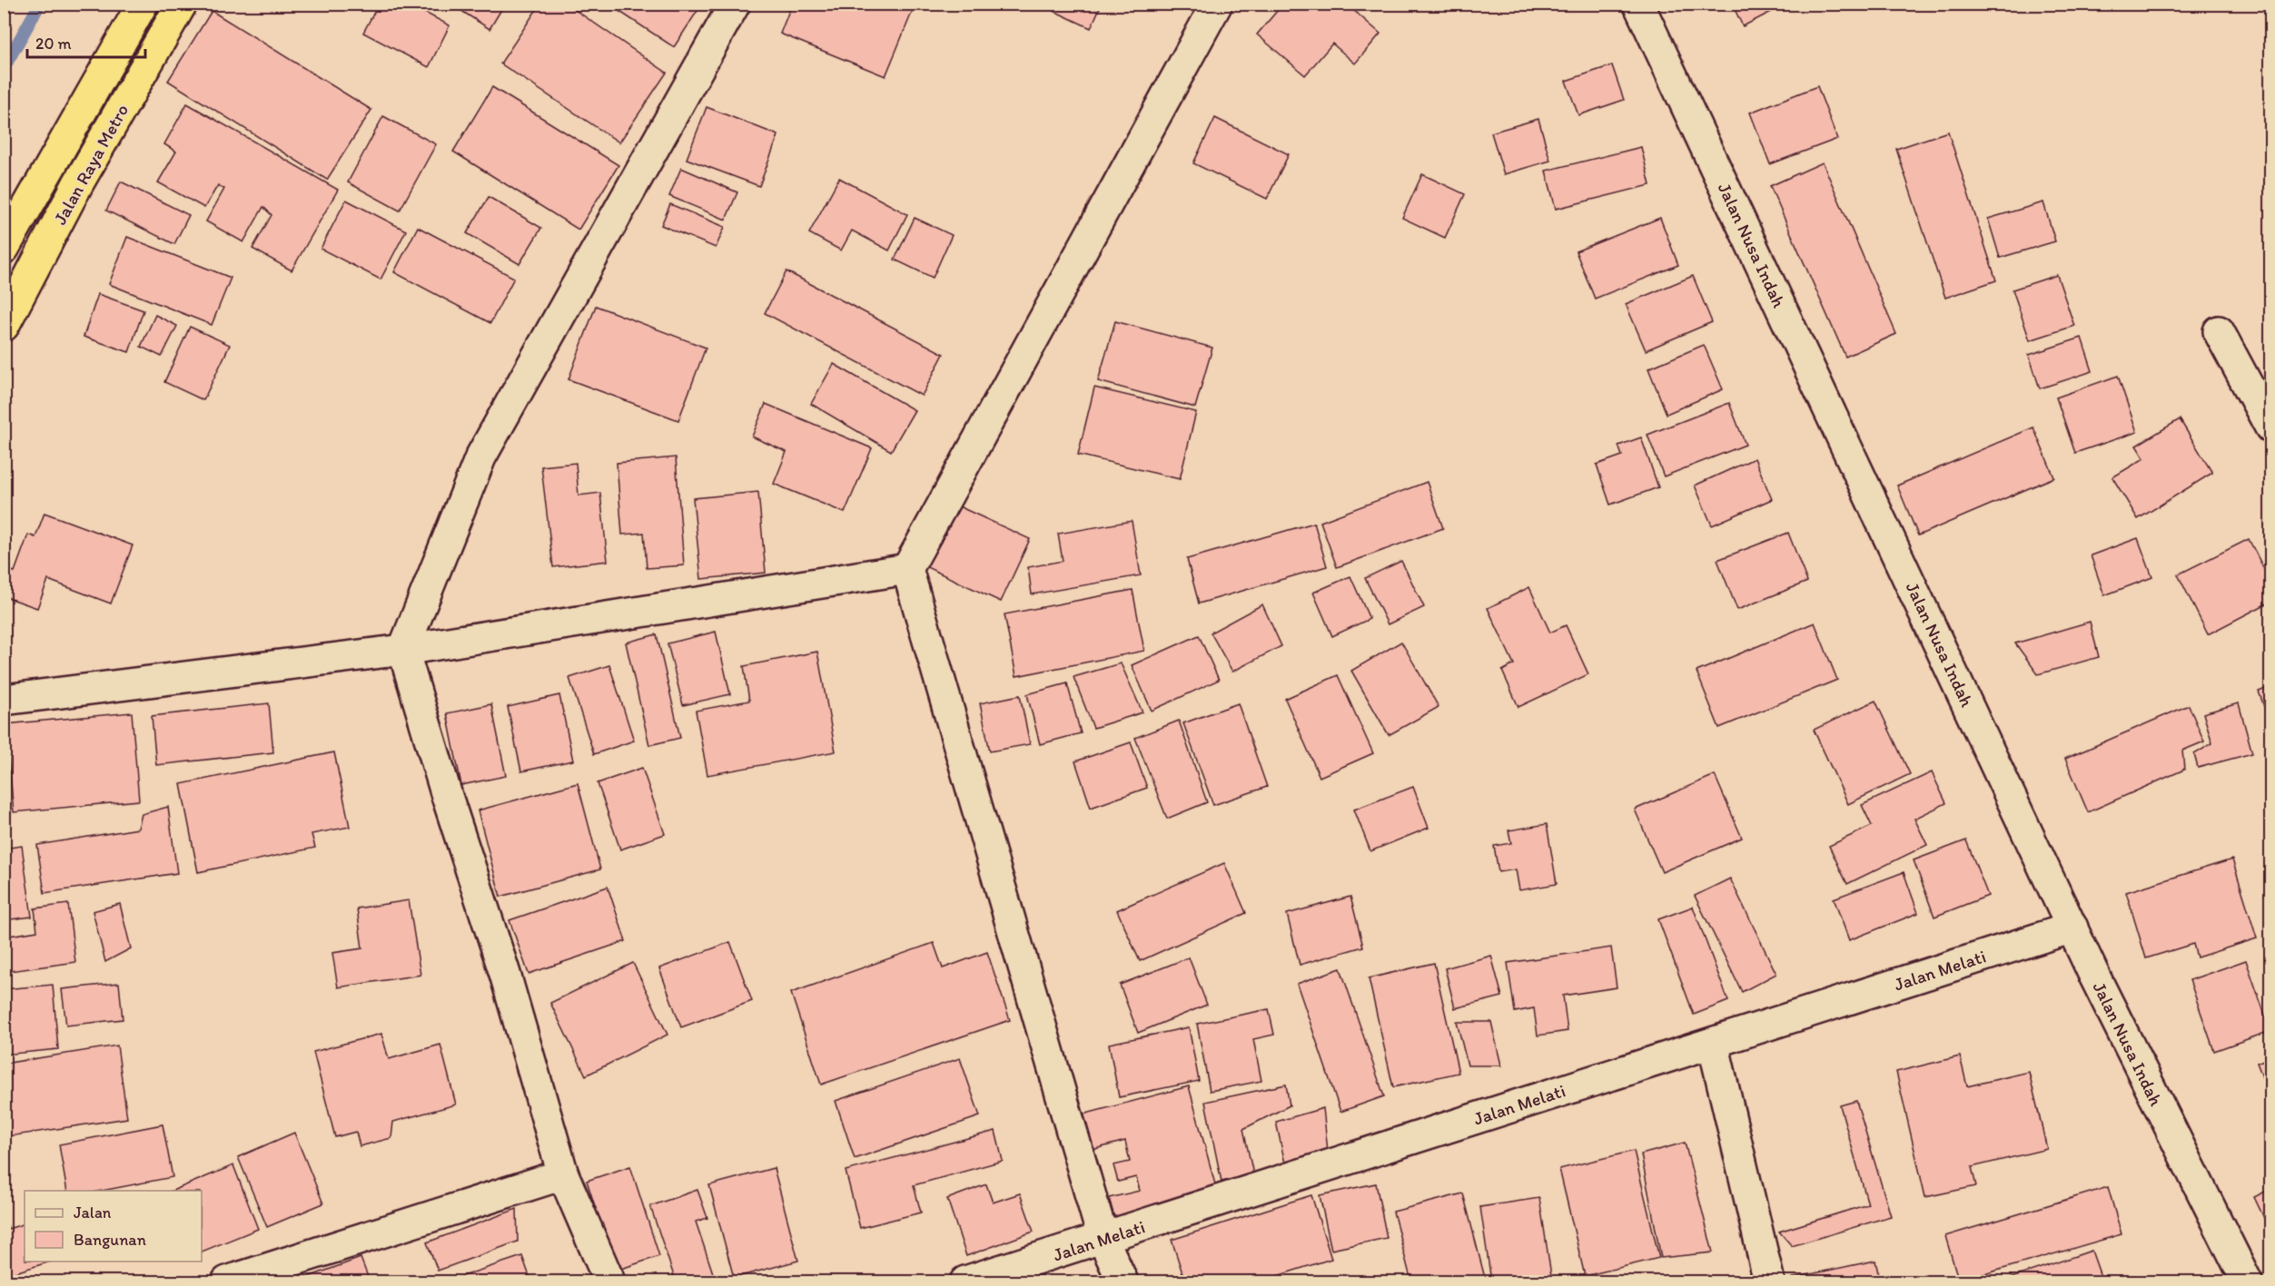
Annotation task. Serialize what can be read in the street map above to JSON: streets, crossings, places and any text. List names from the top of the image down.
{
  "streets": {
    "highway": ["Jalan Raya Metro"],
    "street": ["Jalan Nusa Indah", "Jalan Melati"]
  },
  "crossings": [
    ["Jalan Nusa Indah", "Jalan Melati"]
  ],
  "legend": ["Jalan", "Bangunan"],
  "scale_bar": "20 m"
}
